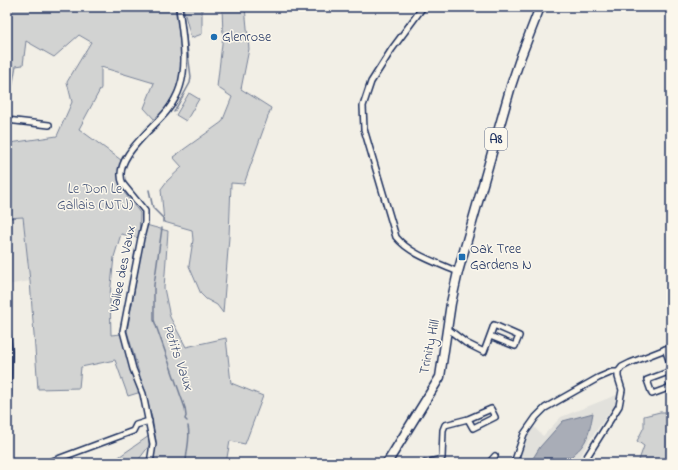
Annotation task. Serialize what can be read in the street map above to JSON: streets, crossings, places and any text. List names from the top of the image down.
{
  "streets": {
    "main road": ["A8", "Trinity Hill"],
    "street": ["Vallee des Vaux"]
  },
  "crossings": [
    ["A8", "Trinity Hill"]
  ],
  "water": ["Petits Vaux"],
  "parks": ["Le Don Le Gallais (NTJ)"],
  "places": {
    "other": ["Glenrose"],
    "transit": ["Oak Tree Gardens N"]
  }
}
